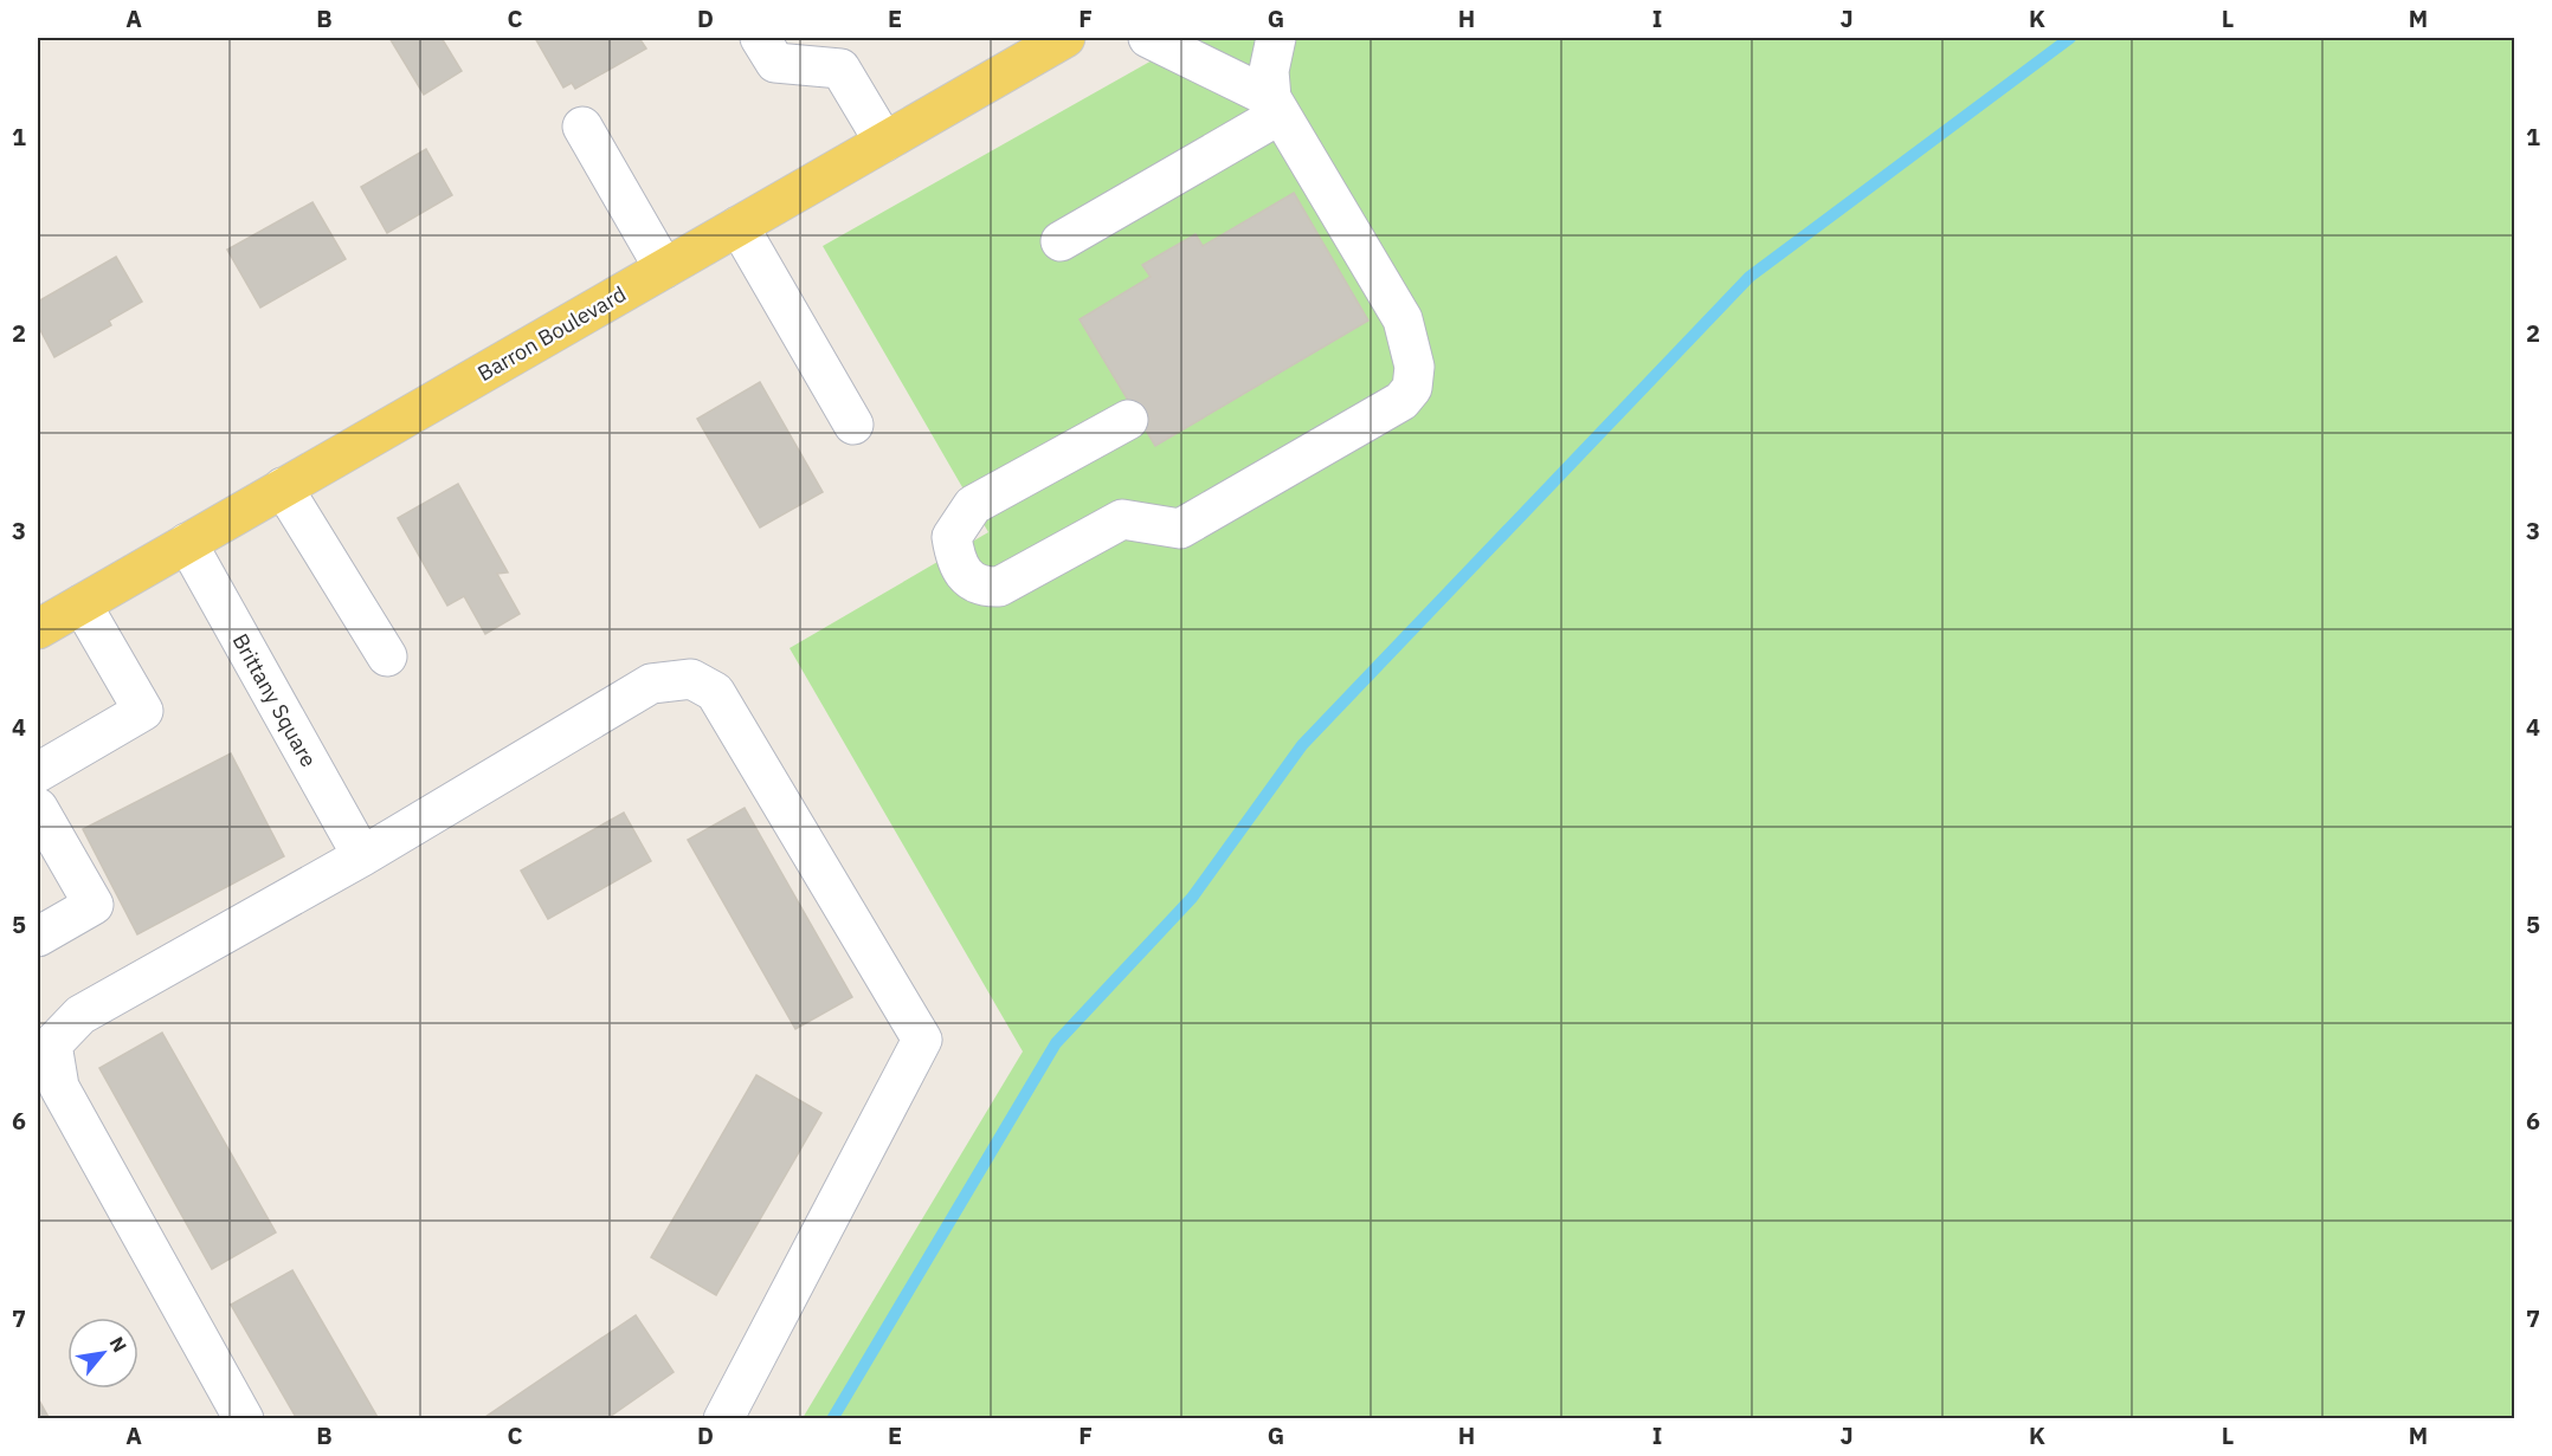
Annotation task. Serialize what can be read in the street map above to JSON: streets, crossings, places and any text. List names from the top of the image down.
{
  "streets": {
    "main road": ["Barron Boulevard"],
    "lane": ["Brittany Square"]
  },
  "crossings": [
    ["Barron Boulevard", "Brittany Square"]
  ],
  "north": "top right",
  "grid": {
    "columns": [
      "A",
      "B",
      "C",
      "D",
      "E",
      "F",
      "G",
      "H",
      "I",
      "J",
      "K",
      "L",
      "M"
    ],
    "rows": [
      "1",
      "2",
      "3",
      "4",
      "5",
      "6",
      "7"
    ]
  }
}
